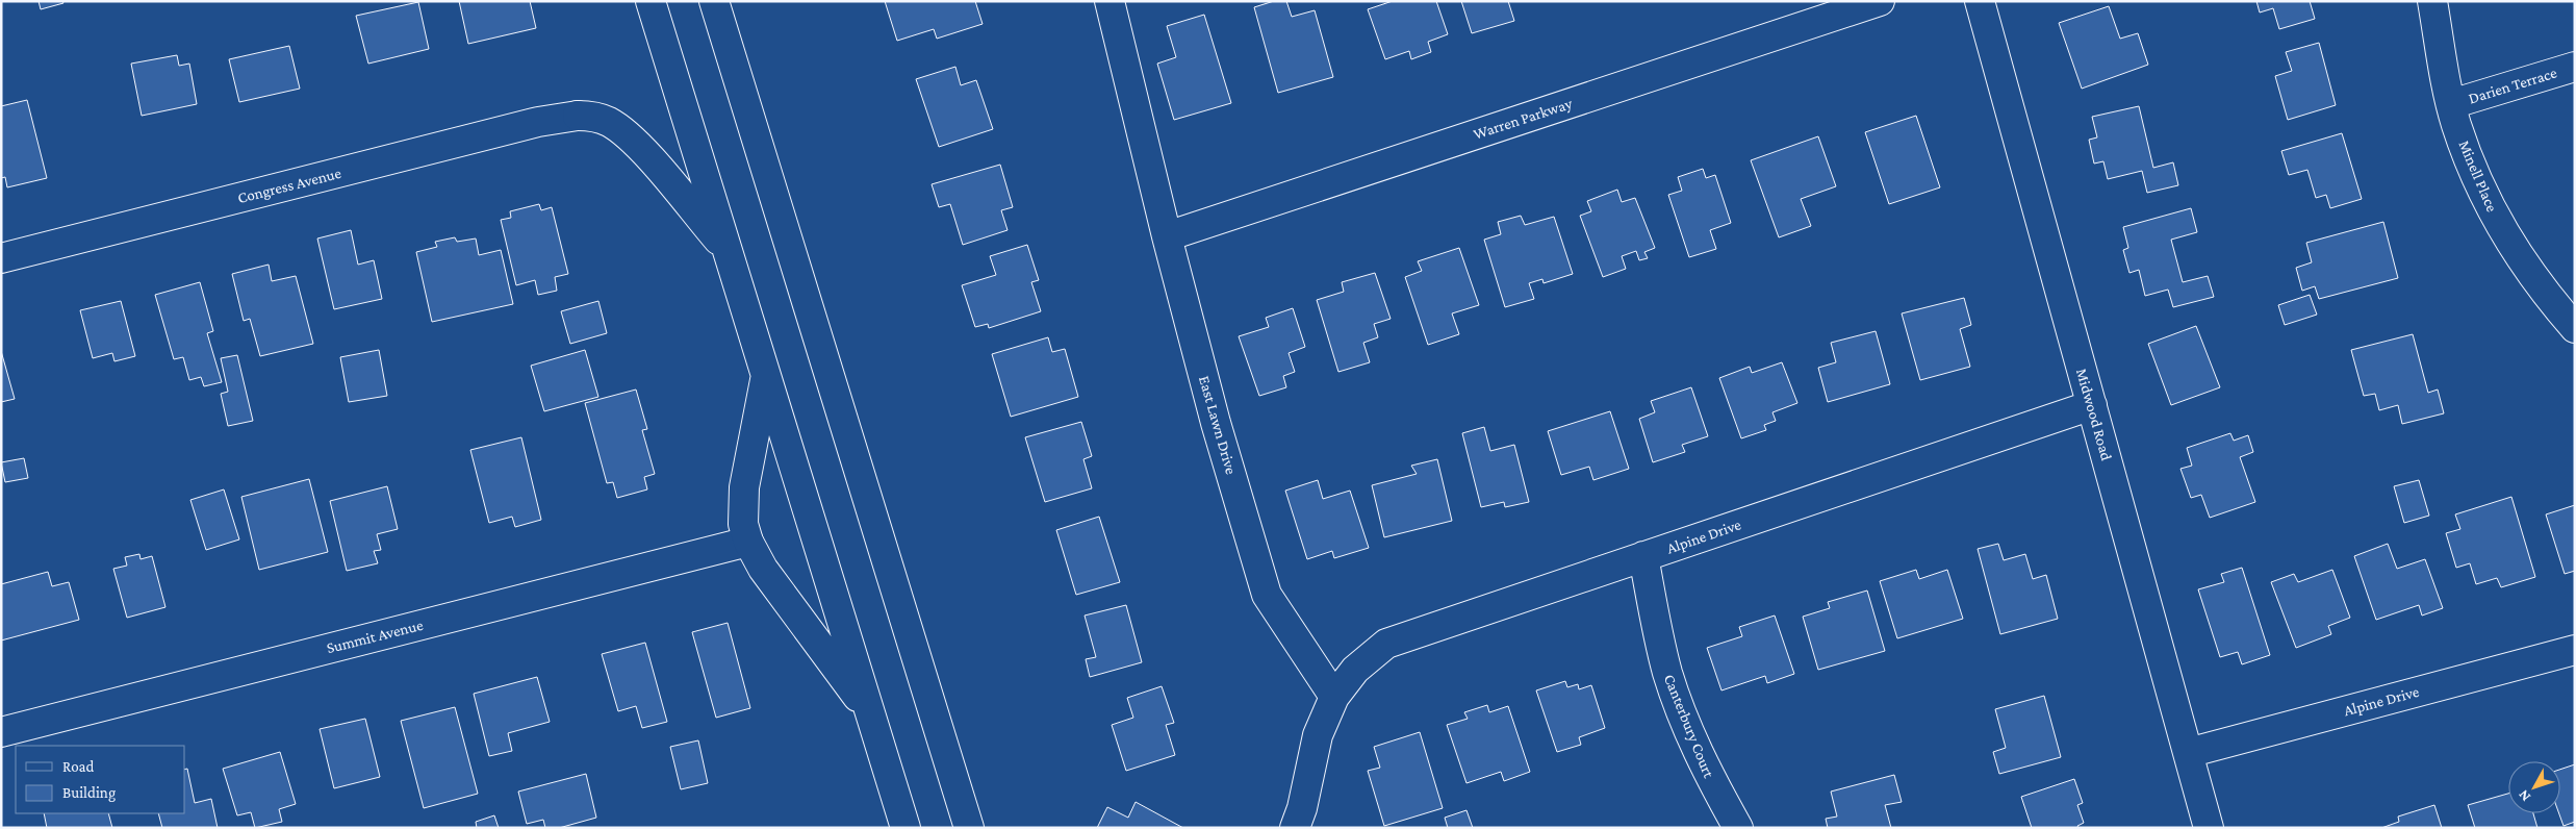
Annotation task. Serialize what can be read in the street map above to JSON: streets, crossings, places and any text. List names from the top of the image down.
{
  "streets": {
    "main road": [
      "Darien Terrace",
      "Warren Parkway",
      "Minell Place",
      "Congress Avenue",
      "Midwood Road",
      "East Lawn Drive",
      "Alpine Drive",
      "Summit Avenue",
      "Canterbury Court"
    ]
  },
  "crossings": [
    ["Darien Terrace", "Minell Place"],
    ["Warren Parkway", "East Lawn Drive"],
    ["Midwood Road", "Alpine Drive"],
    ["East Lawn Drive", "Alpine Drive"],
    ["Alpine Drive", "Canterbury Court"]
  ],
  "legend": ["Road", "Building"],
  "north": "bottom left"
}
